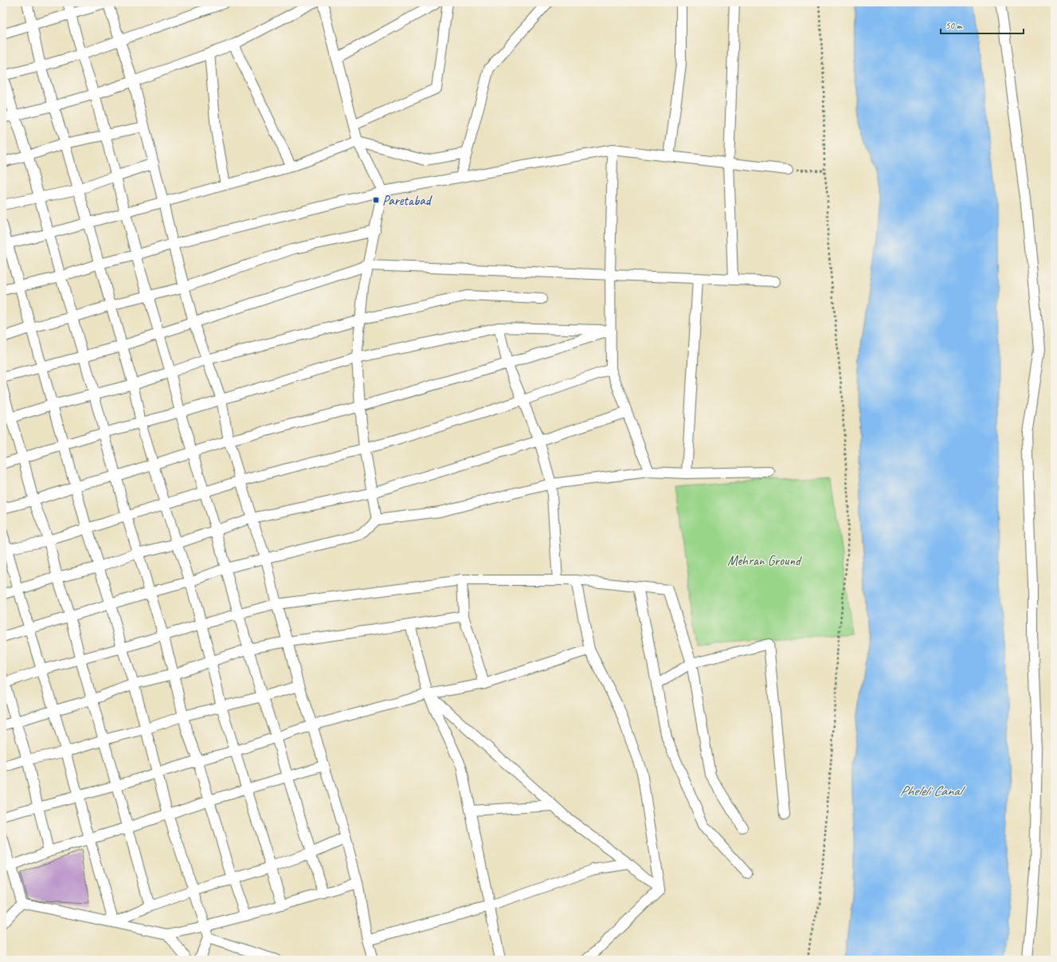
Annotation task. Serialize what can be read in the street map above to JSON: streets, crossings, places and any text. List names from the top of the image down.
{
  "water": ["Pheleli Canal"],
  "parks": ["Mehran Ground"],
  "places": {
    "transit": ["Paretabad"]
  },
  "scale_bar": "50 m"
}
